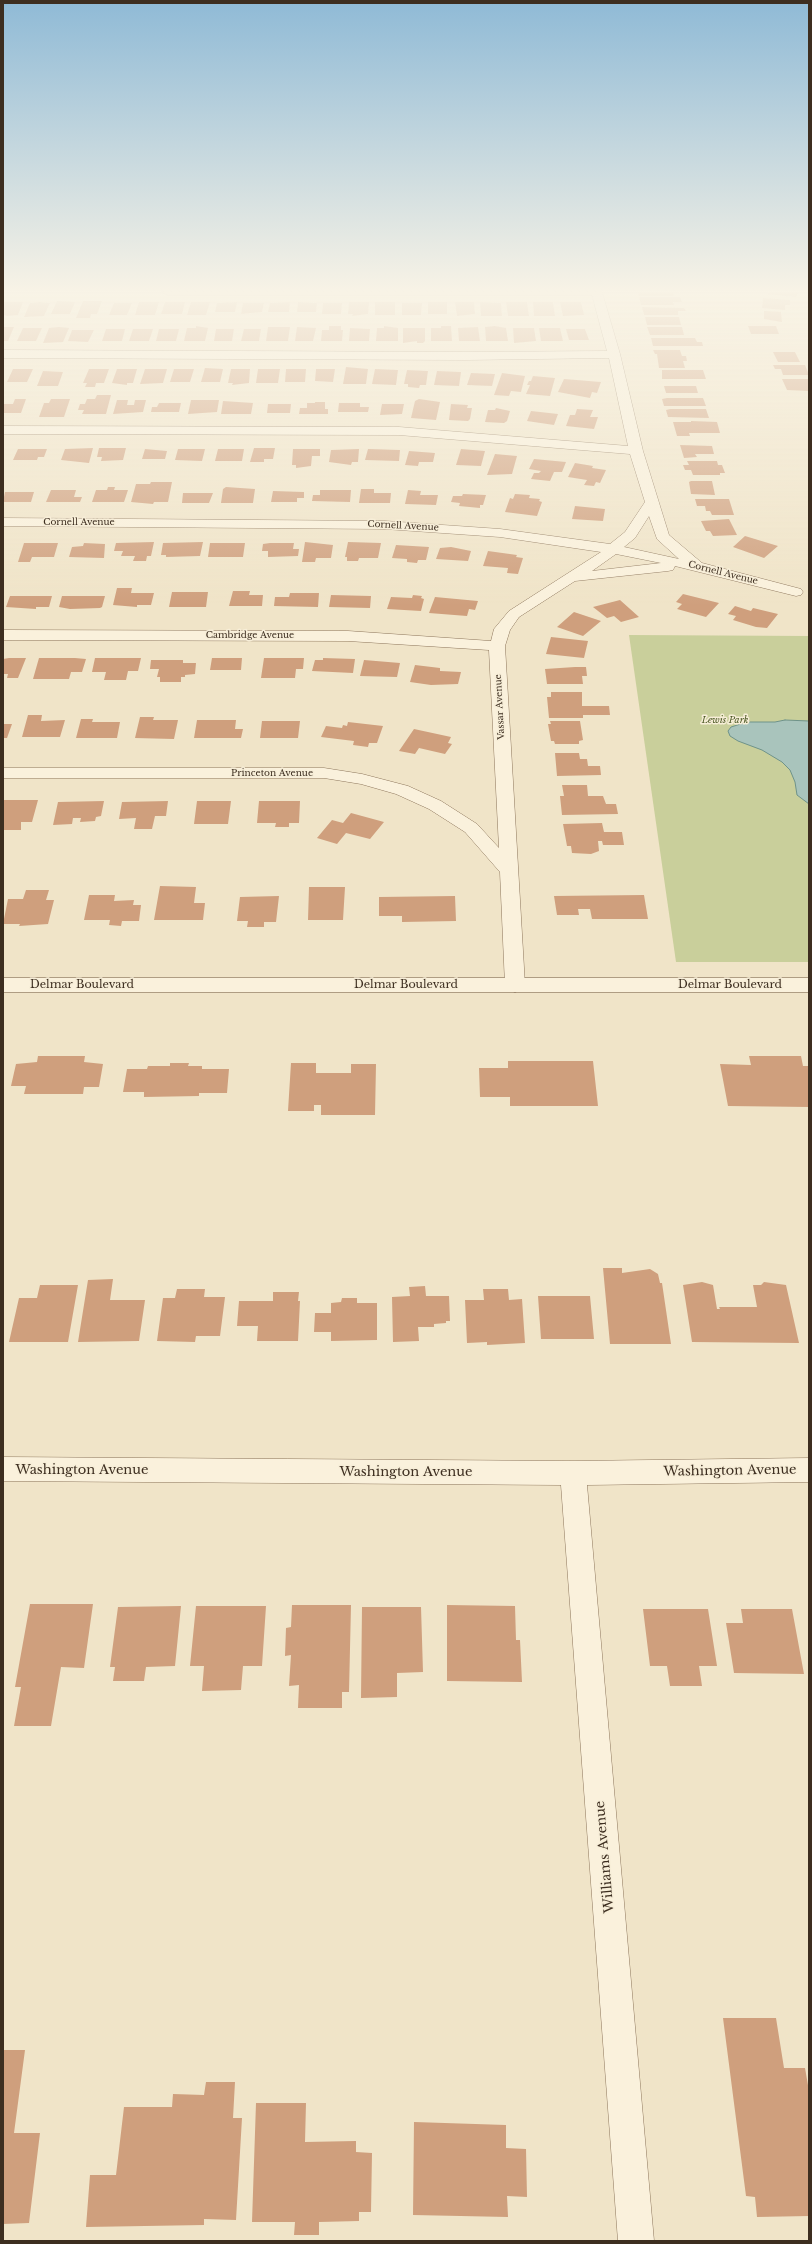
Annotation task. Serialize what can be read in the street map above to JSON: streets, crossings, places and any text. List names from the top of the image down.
{
  "streets": {
    "street": [
      "Cornell Avenue",
      "Cambridge Avenue",
      "Vassar Avenue",
      "Princeton Avenue",
      "Delmar Boulevard",
      "Washington Avenue",
      "Williams Avenue"
    ]
  },
  "crossings": [
    ["Cornell Avenue", "Vassar Avenue"],
    ["Cambridge Avenue", "Vassar Avenue"],
    ["Vassar Avenue", "Princeton Avenue"],
    ["Vassar Avenue", "Delmar Boulevard"],
    ["Washington Avenue", "Williams Avenue"]
  ],
  "parks": ["Lewis Park"]
}
